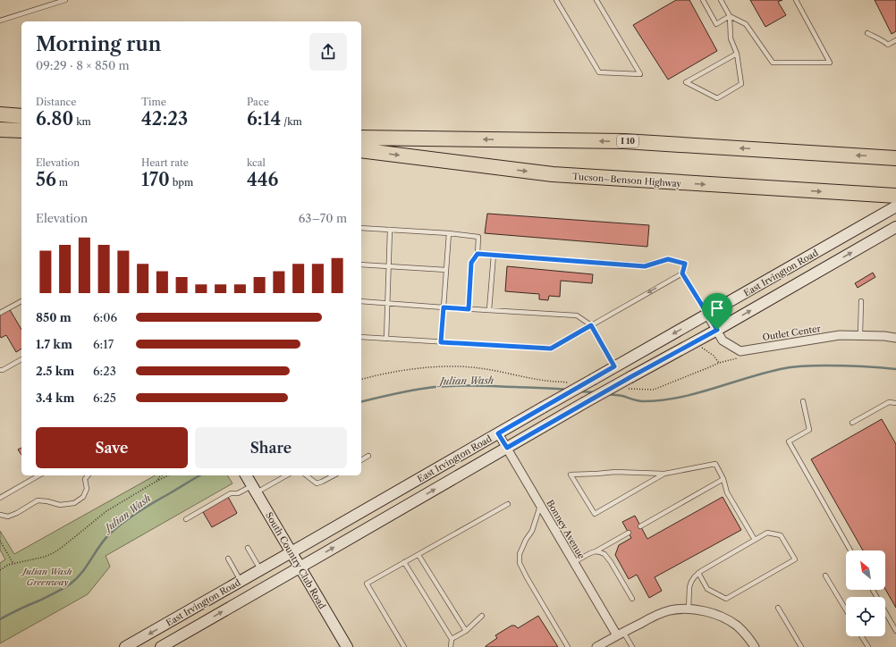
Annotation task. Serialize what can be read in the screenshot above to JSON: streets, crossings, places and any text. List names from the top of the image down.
{
  "streets": {
    "highway": ["I 10", "Tucson–Benson Highway"],
    "main road": ["East Irvington Road", "South Country Club Road"],
    "street": ["Outlet Center", "Bonney Avenue"]
  },
  "crossings": [
    ["East Irvington Road", "Outlet Center"],
    ["East Irvington Road", "Bonney Avenue"],
    ["East Irvington Road", "South Country Club Road"]
  ],
  "water": ["Julian Wash"],
  "parks": ["Julian Wash Greenway"],
  "north": "top left",
  "page": {
    "heading": ["Morning run", "09:29 · 8 × 850 m"],
    "stats": [
      ["Distance", "6.80 km"],
      ["Time", "42:23"],
      ["Pace", "6:14 /km"],
      ["Elevation", "56 m"],
      ["Heart rate", "170 bpm"],
      ["kcal", "446"]
    ],
    "chart": ["Elevation", "63–70 m"],
    "list": [
      {
        "name": "850 m",
        "note": "6:06"
      },
      {
        "name": "1.7 km",
        "note": "6:17"
      },
      {
        "name": "2.5 km",
        "note": "6:23"
      },
      {
        "name": "3.4 km",
        "note": "6:25"
      }
    ],
    "buttons": ["Save", "Share"]
  }
}
